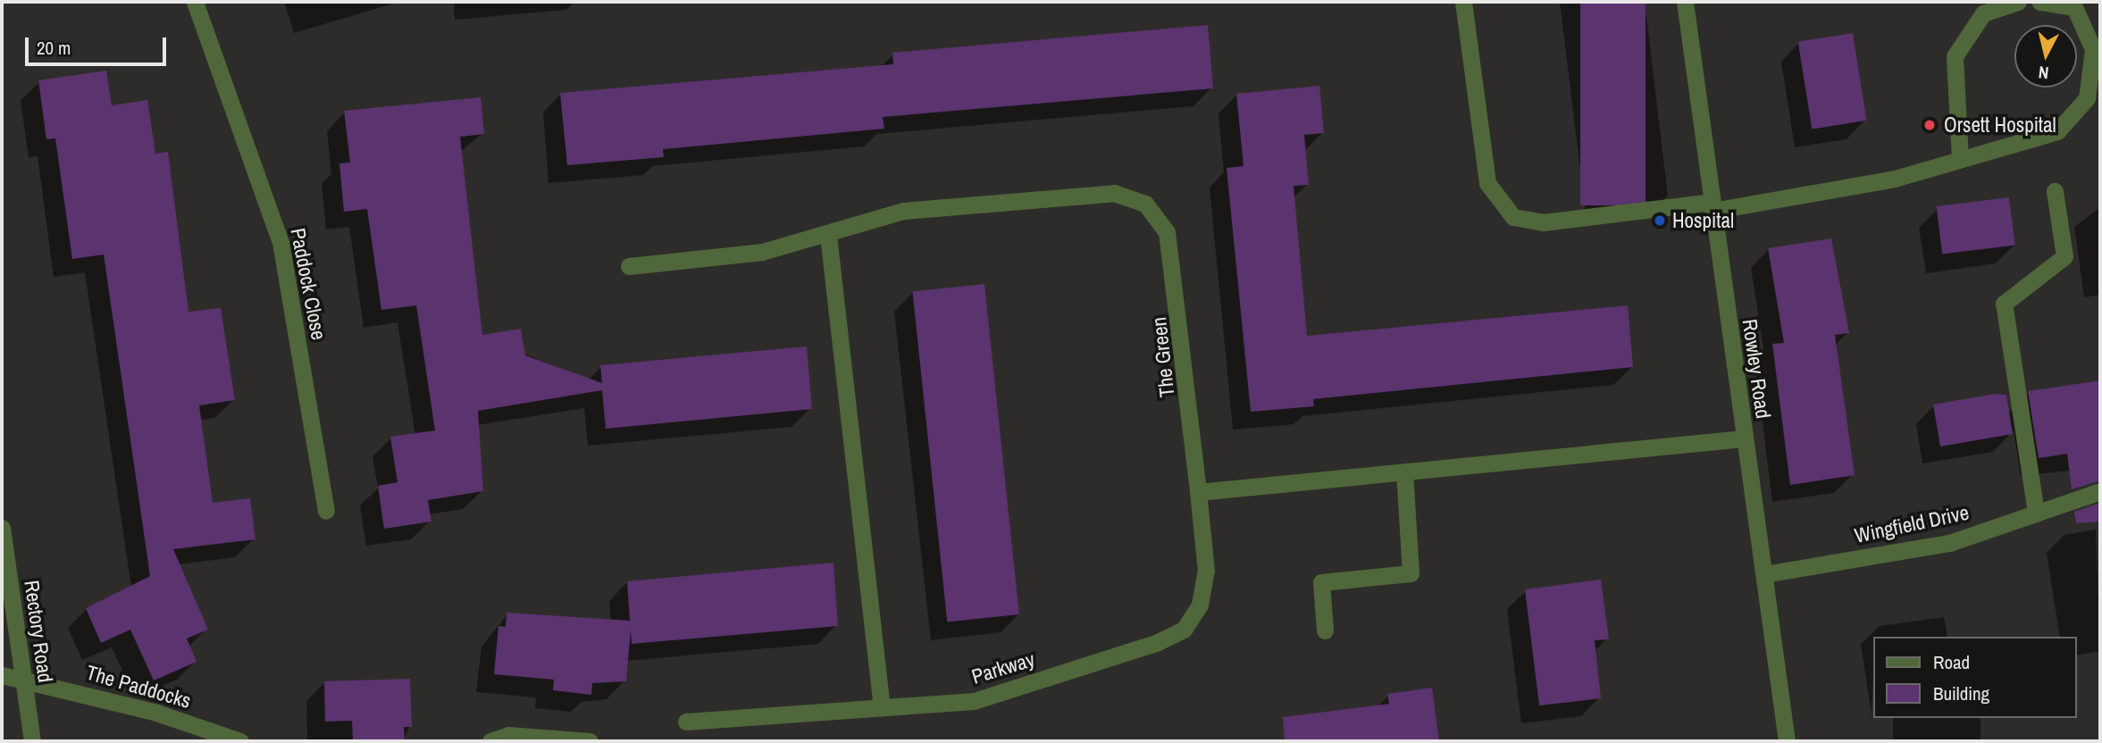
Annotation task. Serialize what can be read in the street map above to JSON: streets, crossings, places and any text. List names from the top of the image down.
{
  "streets": {
    "street": [
      "Paddock Close",
      "The Green",
      "Rowley Road",
      "Wingfield Drive",
      "Rectory Road",
      "Parkway",
      "The Paddocks"
    ]
  },
  "crossings": [
    ["The Green", "Parkway"],
    ["Rowley Road", "Wingfield Drive"],
    ["Rectory Road", "The Paddocks"]
  ],
  "places": ["Orsett Hospital", "Hospital"],
  "legend": ["Road", "Building"],
  "scale_bar": "20 m",
  "north": "bottom"
}
